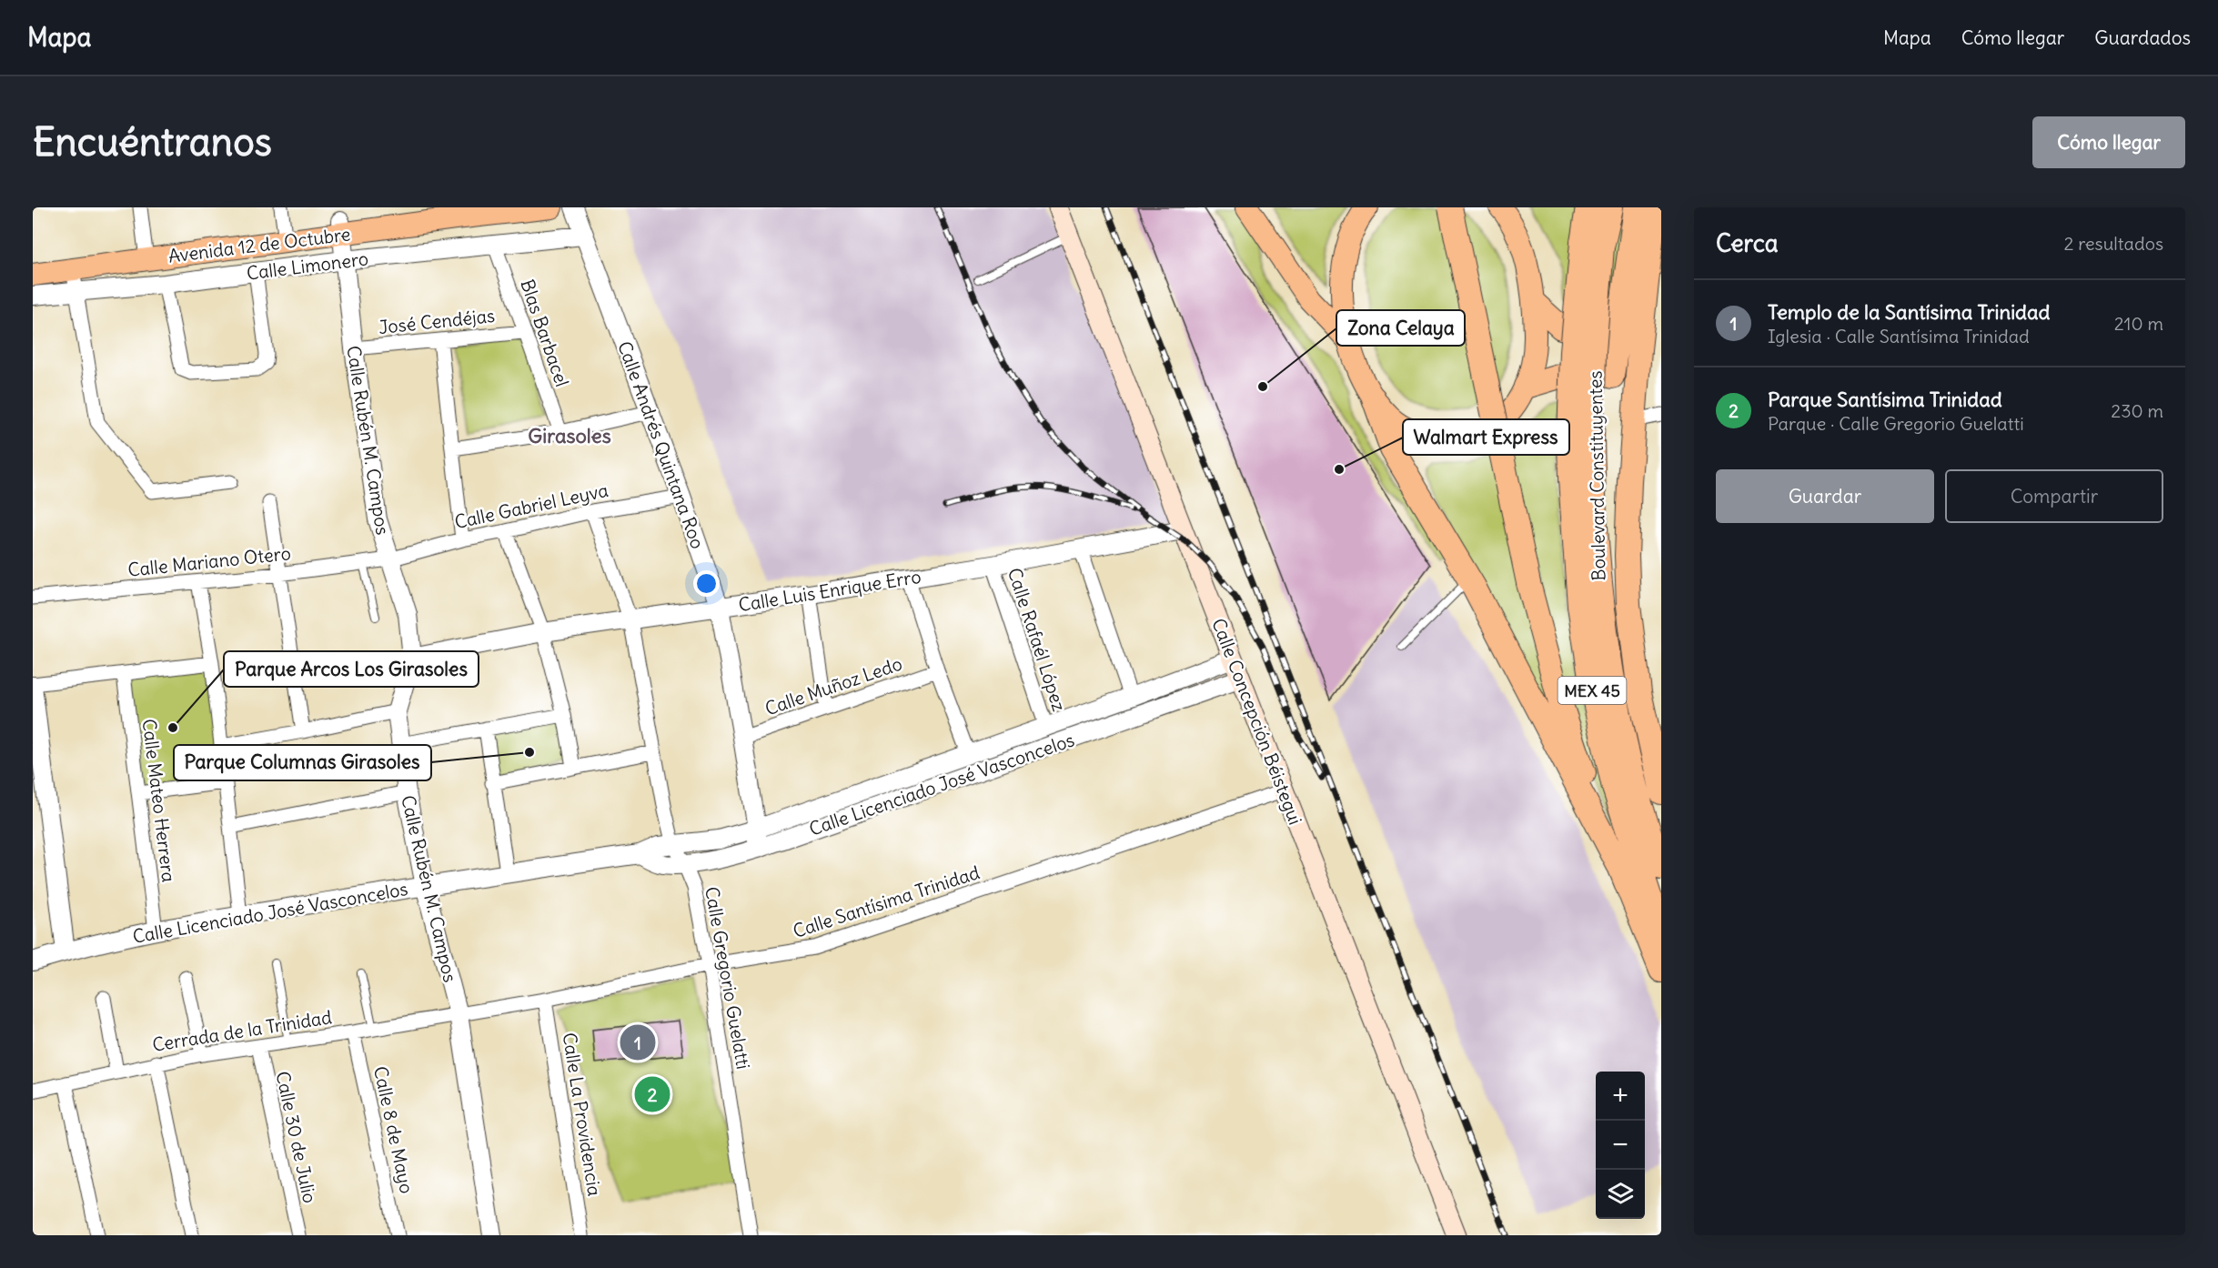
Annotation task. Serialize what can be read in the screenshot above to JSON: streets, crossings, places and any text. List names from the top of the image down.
{
  "streets": {
    "highway": ["Boulevard Constituyentes", "MEX 45"],
    "main road": ["Avenida 12 de Octubre", "Calle Concepción Béistegui"],
    "street": [
      "Calle Limonero",
      "José Cendéjas",
      "Blas Barbacel",
      "Calle Rubén M. Campos",
      "Calle Andrés Quintana Roo",
      "Calle Gabriel Leyva",
      "Calle Mariano Otero",
      "Calle Luis Enrique Erro",
      "Calle Rafaél López",
      "Calle Muñoz Ledo",
      "Calle Licenciado José Vasconcelos",
      "Calle Mateo Herrera",
      "Calle Santísima Trinidad",
      "Calle Gregorio Guelatti",
      "Cerrada de la Trinidad",
      "Calle La Providencia",
      "Calle 8 de Mayo",
      "Calle 30 de Julio"
    ]
  },
  "crossings": [
    ["Avenida 12 de Octubre", "Calle Rubén M. Campos"],
    ["Calle Limonero", "Blas Barbacel"],
    ["Calle Limonero", "Calle Rubén M. Campos"],
    ["Calle Limonero", "Calle Andrés Quintana Roo"],
    ["José Cendéjas", "Blas Barbacel"],
    ["José Cendéjas", "Calle Rubén M. Campos"],
    ["Calle Rubén M. Campos", "Calle Gabriel Leyva"],
    ["Calle Rubén M. Campos", "Calle Mariano Otero"],
    ["Calle Rubén M. Campos", "Calle Luis Enrique Erro"],
    ["Calle Rubén M. Campos", "Calle Licenciado José Vasconcelos"],
    ["Calle Rubén M. Campos", "Calle Santísima Trinidad"],
    ["Calle Rubén M. Campos", "Cerrada de la Trinidad"],
    ["Calle Andrés Quintana Roo", "Calle Gabriel Leyva"],
    ["Calle Andrés Quintana Roo", "Calle Luis Enrique Erro"],
    ["Calle Andrés Quintana Roo", "Calle Muñoz Ledo"],
    ["Calle Andrés Quintana Roo", "Calle Licenciado José Vasconcelos"],
    ["Calle Gabriel Leyva", "Calle Mariano Otero"],
    ["Calle Gabriel Leyva", "Calle Gregorio Guelatti"],
    ["Calle Luis Enrique Erro", "Calle Rafaél López"],
    ["Calle Luis Enrique Erro", "Calle Concepción Béistegui"],
    ["Calle Luis Enrique Erro", "Calle Gregorio Guelatti"],
    ["Calle Rafaél López", "Calle Licenciado José Vasconcelos"],
    ["Calle Concepción Béistegui", "Calle Licenciado José Vasconcelos"],
    ["Calle Concepción Béistegui", "Calle Santísima Trinidad"],
    ["Calle Licenciado José Vasconcelos", "Calle Mateo Herrera"],
    ["Calle Licenciado José Vasconcelos", "Calle Gregorio Guelatti"],
    ["Calle Santísima Trinidad", "Calle Gregorio Guelatti"],
    ["Calle Santísima Trinidad", "Cerrada de la Trinidad"],
    ["Calle Santísima Trinidad", "Calle La Providencia"],
    ["Cerrada de la Trinidad", "Calle 8 de Mayo"],
    ["Cerrada de la Trinidad", "Calle 30 de Julio"]
  ],
  "districts": ["Girasoles"],
  "places": [
    "Zona Celaya",
    "Walmart Express",
    "Parque Arcos Los Girasoles",
    "Parque Columnas Girasoles"
  ],
  "page": {
    "header": "Mapa",
    "nav": ["Mapa", "Cómo llegar", "Guardados"],
    "buttons": [
      "Cómo llegar",
      ["Guardar", "Compartir"]
    ],
    "title": "Encuéntranos",
    "heading": ["Cerca", "2 resultados"],
    "list": [
      {
        "mark": "1",
        "name": "Templo de la Santísima Trinidad",
        "note": "Iglesia · Calle Santísima Trinidad",
        "value": "210 m"
      },
      {
        "mark": "2",
        "name": "Parque Santísima Trinidad",
        "note": "Parque · Calle Gregorio Guelatti",
        "value": "230 m"
      }
    ],
    "pins": ["1", "2"],
    "map_buttons": ["+", "−"]
  }
}
